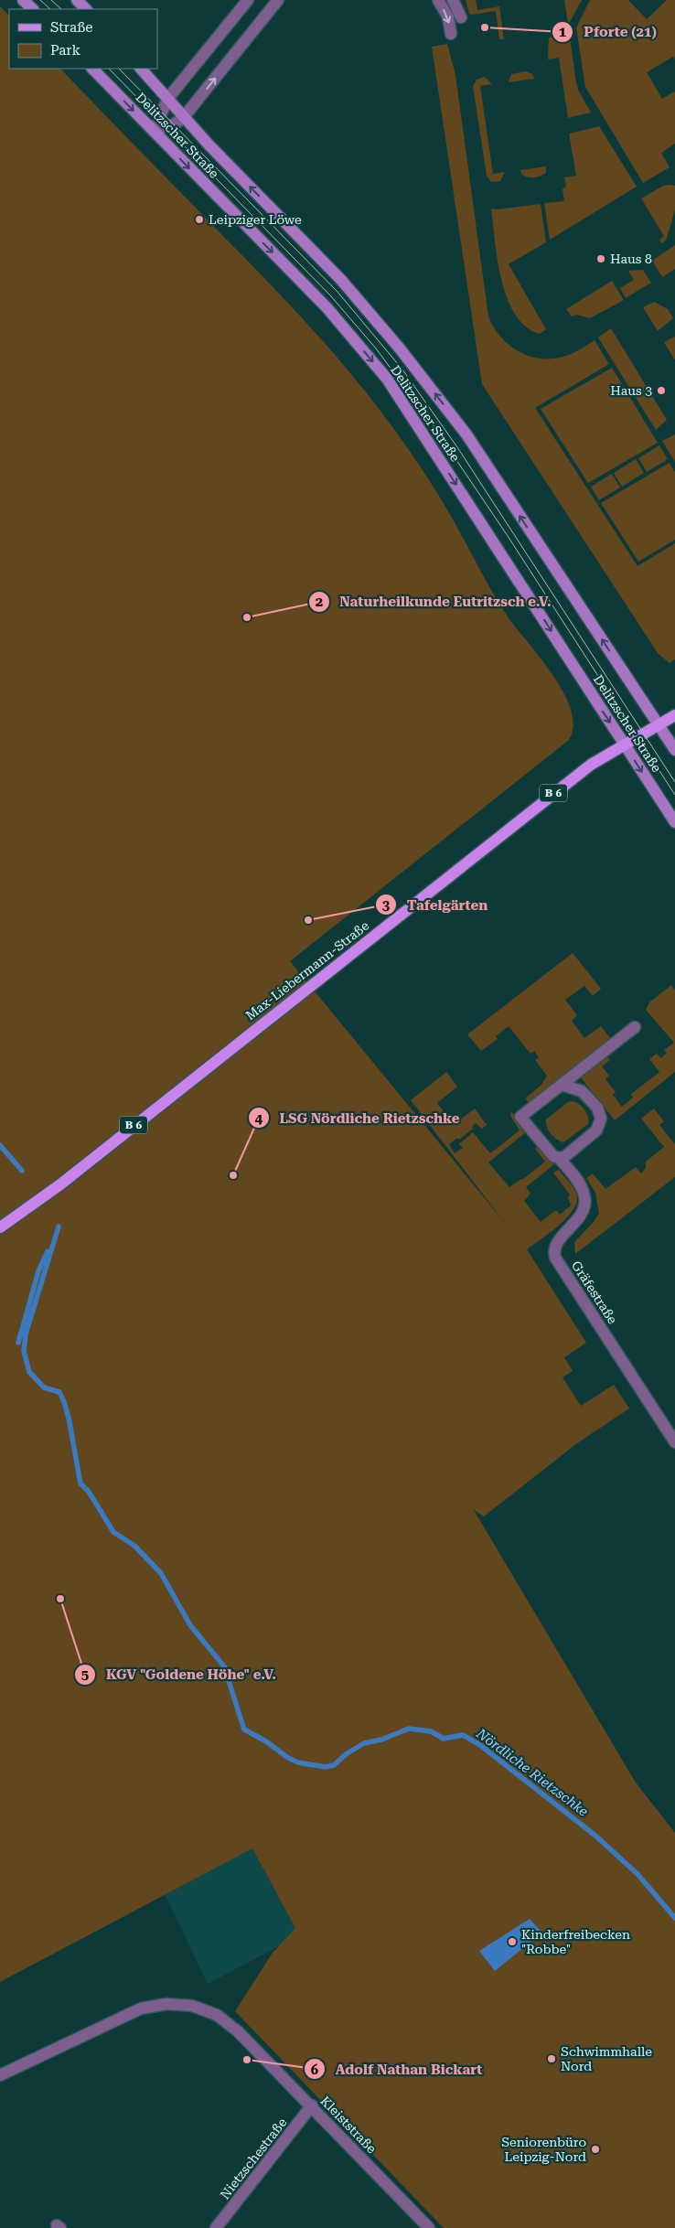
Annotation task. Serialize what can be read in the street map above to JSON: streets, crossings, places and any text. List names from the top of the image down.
{
  "streets": {
    "main road": ["Delitzscher Straße", "B 6", "Max-Liebermann-Straße"],
    "street": ["Gräfestraße", "Kleiststraße", "Nietzschestraße"]
  },
  "crossings": [
    ["Delitzscher Straße", "B 6"],
    ["Delitzscher Straße", "Max-Liebermann-Straße"],
    ["B 6", "Max-Liebermann-Straße"],
    ["Kleiststraße", "Nietzschestraße"]
  ],
  "water": ["Nördliche Rietzschke"],
  "places": [
    "Pforte (21)",
    "Leipziger Löwe",
    "Haus 8",
    "Haus 3",
    "Naturheilkunde Eutritzsch e.V.",
    "Tafelgärten",
    "LSG Nördliche Rietzschke",
    "KGV \"Goldene Höhe\" e.V.",
    "Kinderfreibecken \"Robbe\"",
    "Schwimmhalle Nord",
    "Adolf Nathan Bickart",
    "Seniorenbüro Leipzig-Nord"
  ],
  "legend": ["Straße", "Park"]
}
